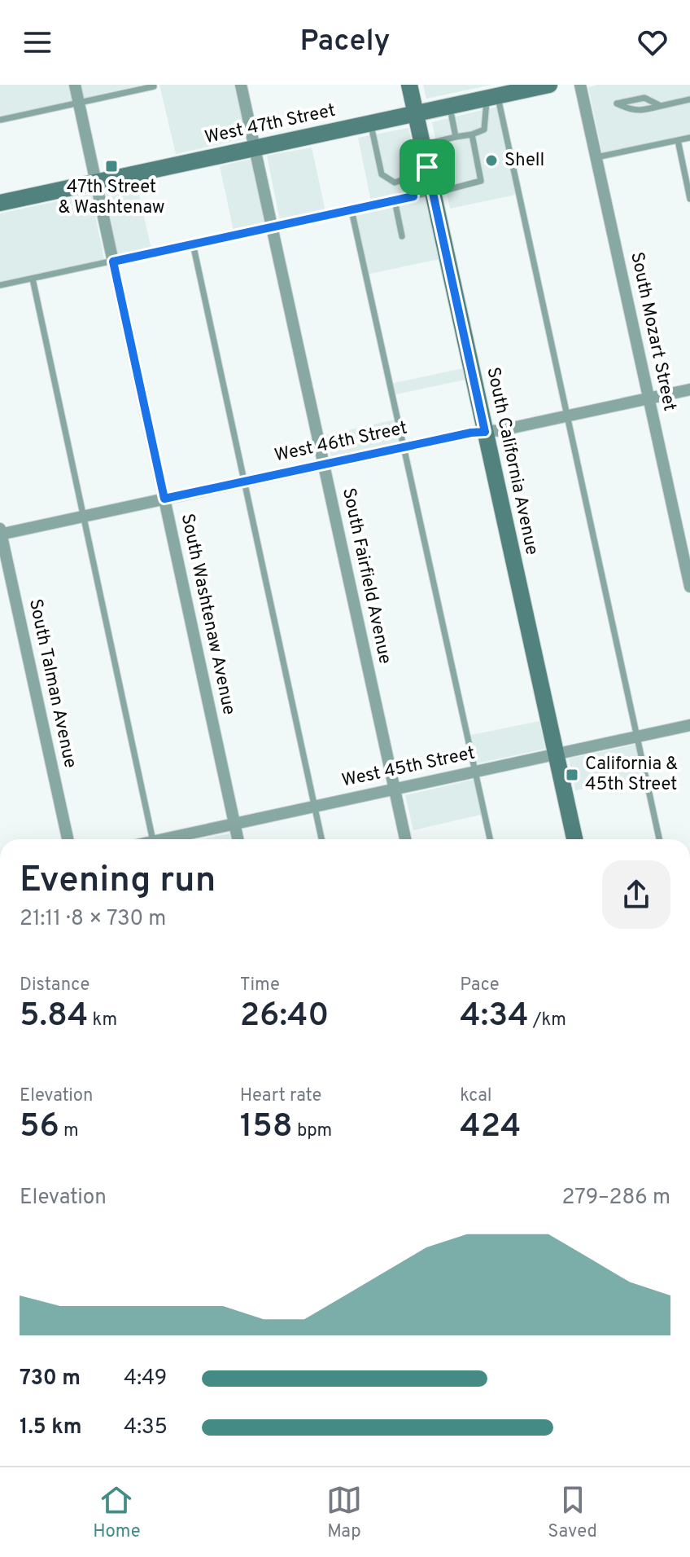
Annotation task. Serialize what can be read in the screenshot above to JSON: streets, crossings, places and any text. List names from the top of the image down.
{
  "streets": {
    "main road": ["West 47th Street", "South California Avenue"],
    "street": [
      "South Mozart Street",
      "West 46th Street",
      "South Fairfield Avenue",
      "South Washtenaw Avenue",
      "South Talman Avenue",
      "West 45th Street"
    ]
  },
  "crossings": [
    ["West 47th Street", "South California Avenue"],
    ["West 47th Street", "South Fairfield Avenue"],
    ["West 47th Street", "South Washtenaw Avenue"],
    ["South Mozart Street", "West 46th Street"],
    ["West 46th Street", "South California Avenue"],
    ["West 46th Street", "South Fairfield Avenue"],
    ["West 46th Street", "South Washtenaw Avenue"],
    ["West 46th Street", "South Talman Avenue"],
    ["South California Avenue", "West 45th Street"],
    ["South Fairfield Avenue", "West 45th Street"],
    ["South Washtenaw Avenue", "West 45th Street"]
  ],
  "places": {
    "other": ["Shell"],
    "transit": ["47th Street & Washtenaw", "California & 45th Street"]
  },
  "page": {
    "header": "Pacely",
    "heading": ["Evening run", "21:11 · 8 × 730 m"],
    "stats": [
      ["Distance", "5.84 km"],
      ["Time", "26:40"],
      ["Pace", "4:34 /km"],
      ["Elevation", "56 m"],
      ["Heart rate", "158 bpm"],
      ["kcal", "424"]
    ],
    "chart": ["Elevation", "279–286 m"],
    "list": [
      {
        "name": "730 m",
        "note": "4:49"
      },
      {
        "name": "1.5 km",
        "note": "4:35"
      }
    ],
    "tabs": ["Home", "Map", "Saved"]
  }
}
